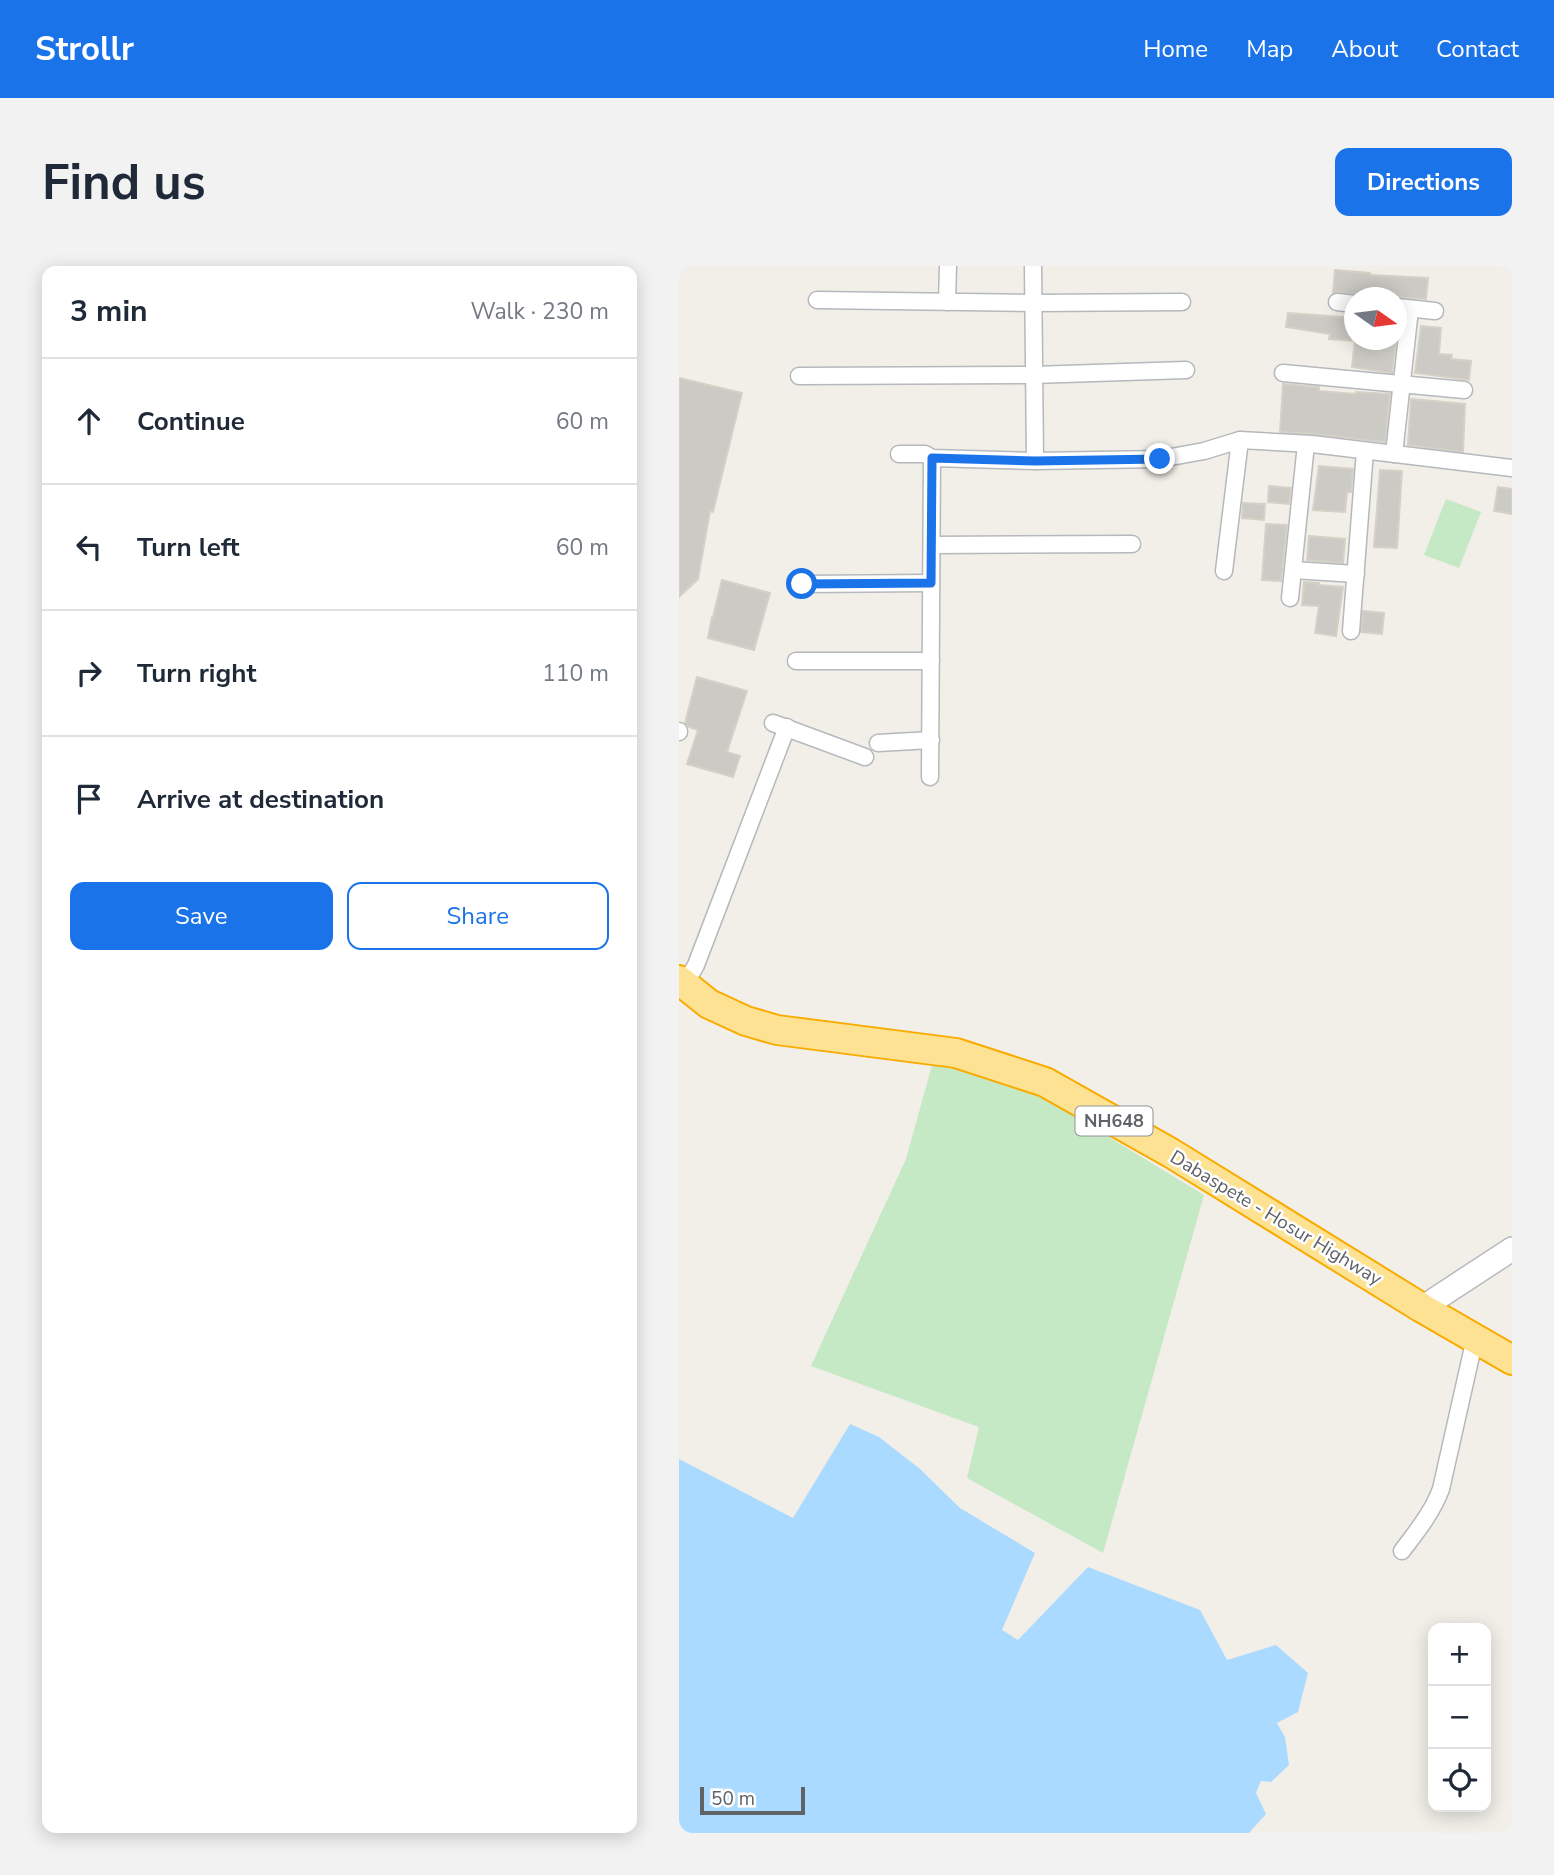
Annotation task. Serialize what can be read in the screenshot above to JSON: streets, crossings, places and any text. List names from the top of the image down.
{
  "streets": {
    "highway": ["NH648", "Dabaspete - Hosur Highway"]
  },
  "scale_bar": "50 m",
  "north": "right",
  "page": {
    "header": "Strollr",
    "nav": [
      "Home",
      "Map",
      "About",
      "Contact"
    ],
    "buttons": [
      "Directions",
      ["Save", "Share"]
    ],
    "title": "Find us",
    "heading": ["3 min", "Walk · 230 m"],
    "list": [
      ["Continue", "60 m"],
      ["Turn left", "60 m"],
      ["Turn right", "110 m"],
      "Arrive at destination"
    ],
    "map_buttons": ["+", "−"],
    "scale": "50 m"
  }
}
